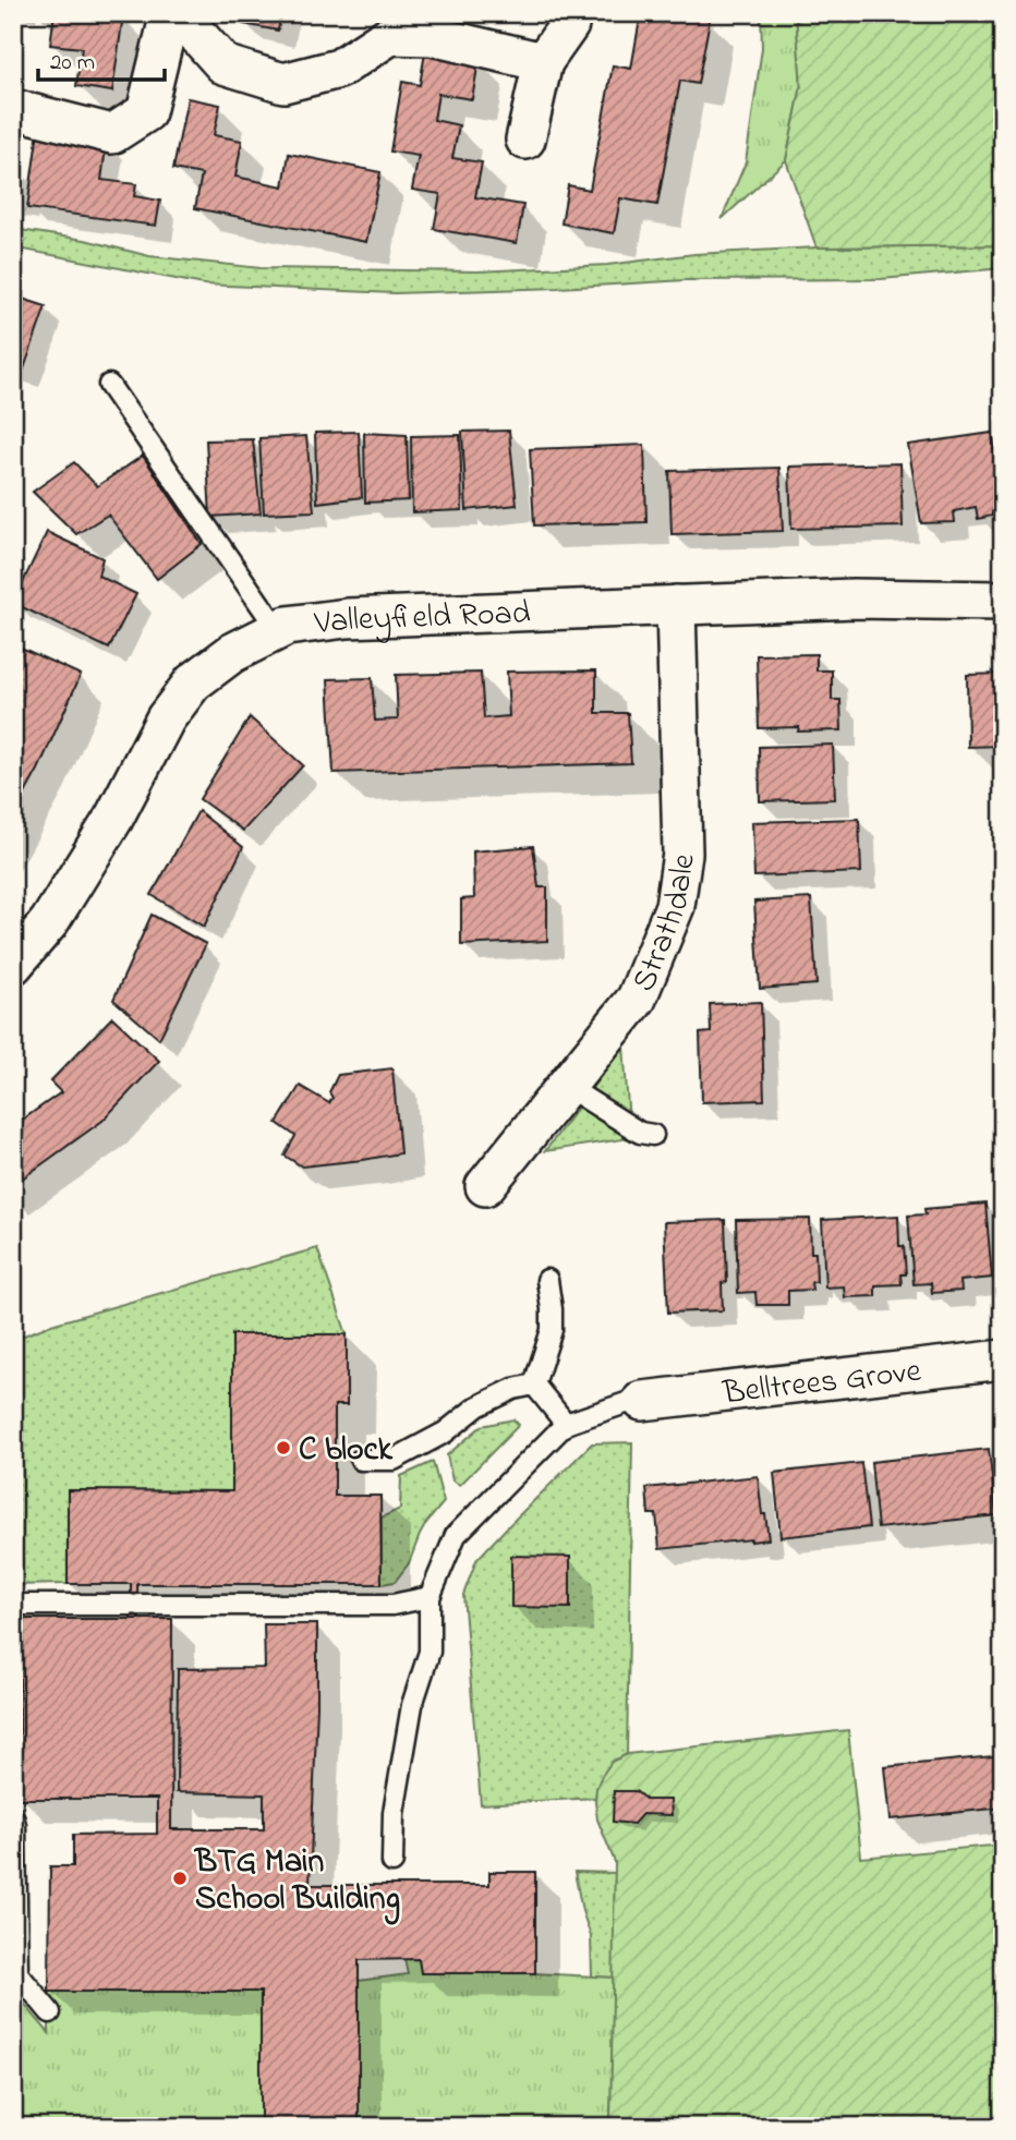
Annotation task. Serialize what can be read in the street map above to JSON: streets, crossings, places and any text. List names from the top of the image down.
{
  "streets": {
    "street": ["Valleyfield Road", "Strathdale", "Belltrees Grove"]
  },
  "crossings": [
    ["Valleyfield Road", "Strathdale"]
  ],
  "places": ["C block", "BTG Main School Building"],
  "scale_bar": "20 m"
}
